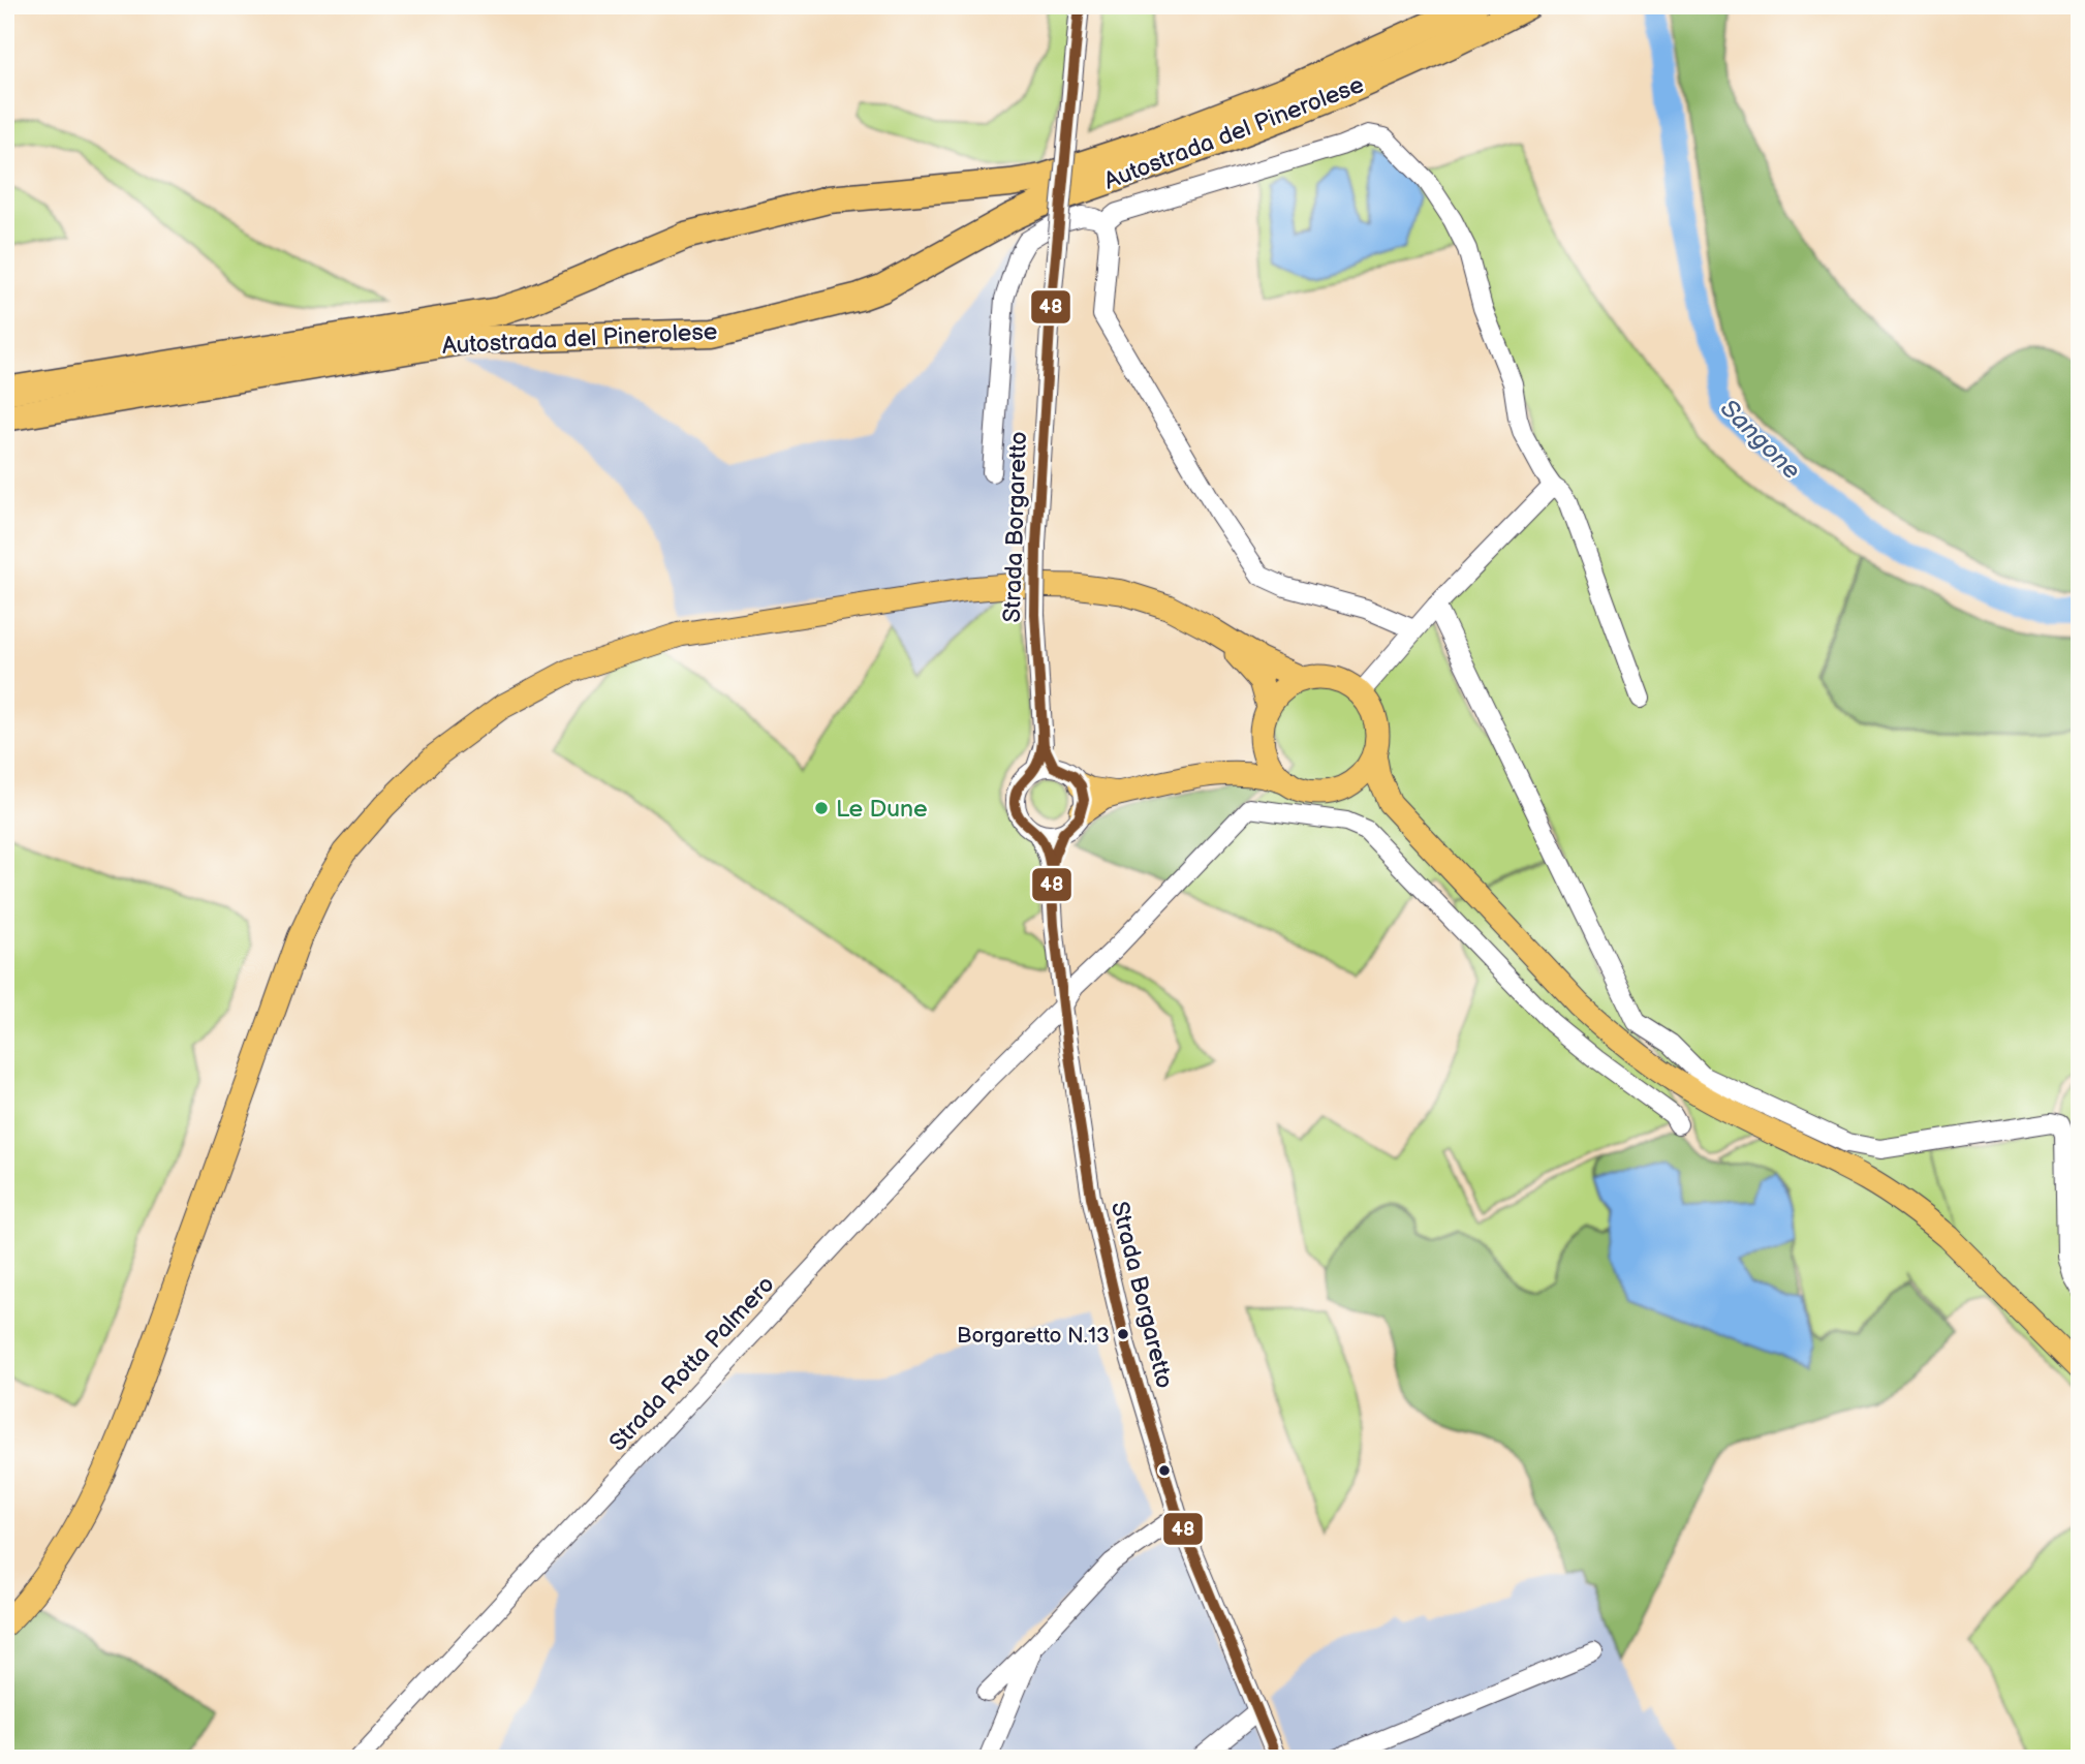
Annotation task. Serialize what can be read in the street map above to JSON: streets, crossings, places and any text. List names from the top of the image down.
{
  "streets": {
    "highway": ["Autostrada del Pinerolese"],
    "street": ["Strada Borgaretto", "Strada Rotta Palmero"]
  },
  "crossings": [
    ["Strada Borgaretto", "Strada Rotta Palmero"]
  ],
  "water": ["Sangone"],
  "places": ["Le Dune", "Borgaretto N.13"],
  "lines": ["transit line 48"]
}
